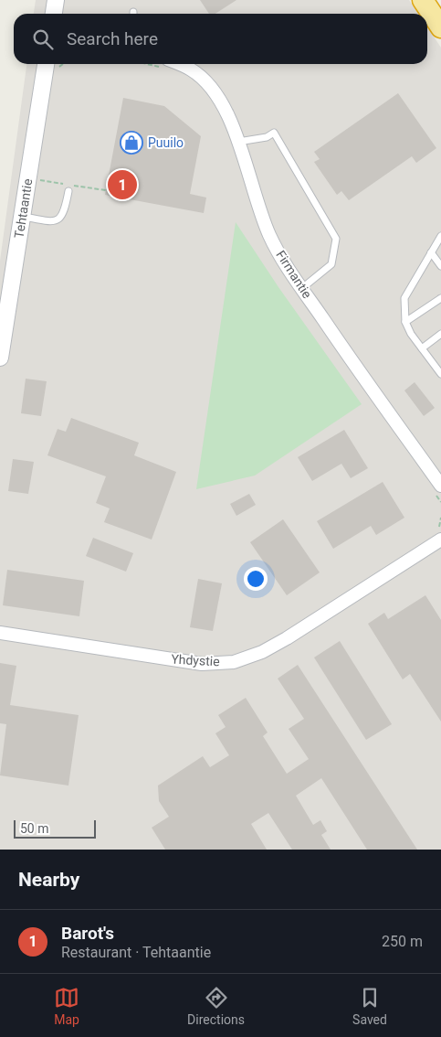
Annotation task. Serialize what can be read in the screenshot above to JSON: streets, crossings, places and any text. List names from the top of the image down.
{
  "streets": {
    "street": ["Tehtaantie", "Firmantie", "Yhdystie"]
  },
  "places": {
    "shop": ["Puuilo"]
  },
  "scale_bar": "50 m",
  "page": {
    "search": "Search here",
    "pins": "1",
    "scale": "50 m",
    "heading": "Nearby",
    "list": [
      {
        "mark": "1",
        "name": "Barot's",
        "note": "Restaurant · Tehtaantie",
        "value": "250 m"
      }
    ],
    "nav": ["Map", "Directions", "Saved"]
  }
}
